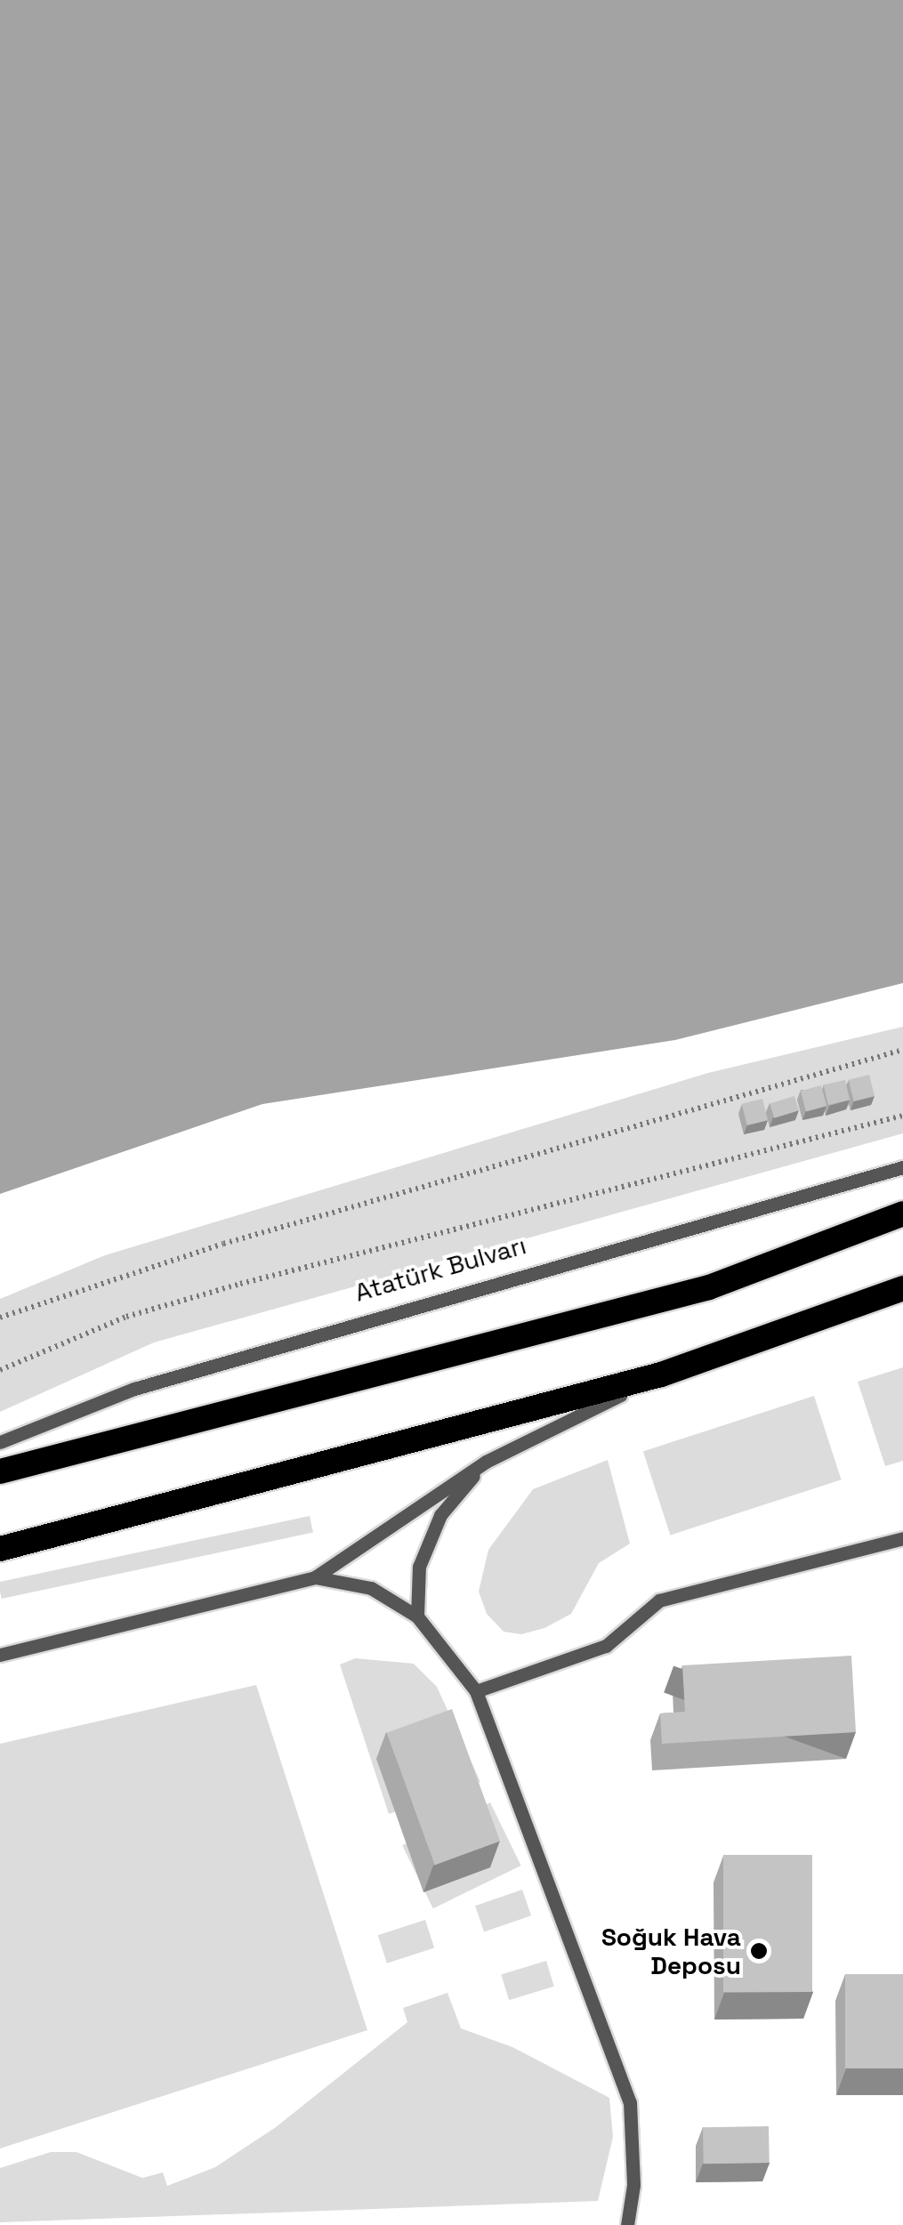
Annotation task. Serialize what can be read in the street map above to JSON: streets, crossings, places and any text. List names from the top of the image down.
{
  "streets": {
    "lane": ["Atatürk Bulvarı"]
  },
  "places": ["Soğuk Hava Deposu"]
}
